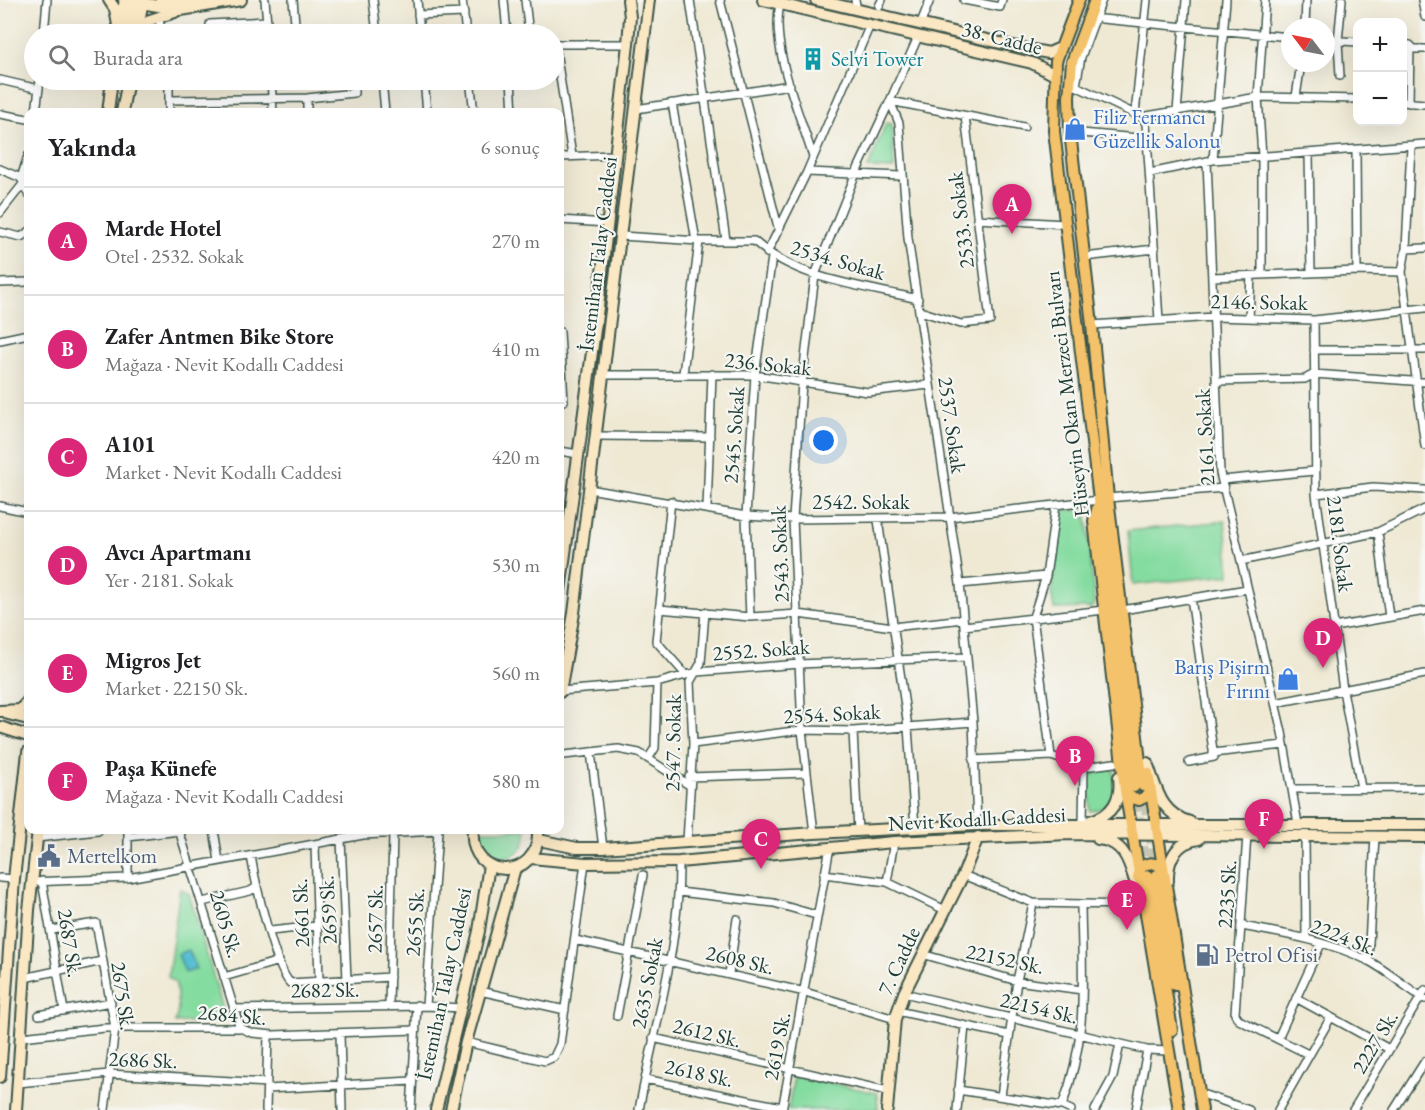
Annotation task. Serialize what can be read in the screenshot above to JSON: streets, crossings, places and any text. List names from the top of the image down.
{
  "streets": {
    "main road": [
      "38. Cadde",
      "İstemihan Talay Caddesi",
      "Hüseyin Okan Merzeci Bulvarı",
      "Nevit Kodallı Caddesi",
      "7. Cadde"
    ],
    "street": [
      "2533. Sokak",
      "2534. Sokak",
      "2146. Sokak",
      "236. Sokak",
      "2537. Sokak",
      "2545. Sokak",
      "2161. Sokak",
      "2542. Sokak",
      "2181. Sokak",
      "2543. Sokak",
      "2552. Sokak",
      "2554. Sokak",
      "2547. Sokak",
      "2235 Sk.",
      "2659 Sk.",
      "2661 Sk.",
      "2657 Sk.",
      "2655 Sk.",
      "2605 Sk.",
      "2224 Sk.",
      "2687 Sk.",
      "22152 Sk.",
      "2608 Sk.",
      "2635 Sokak",
      "2682 Sk.",
      "2675 Sk.",
      "22154 Sk.",
      "2684 Sk.",
      "2612 Sk.",
      "2227 Sk.",
      "2619 Sk.",
      "2686 Sk.",
      "2618 Sk."
    ]
  },
  "crossings": [
    ["38. Cadde", "Hüseyin Okan Merzeci Bulvarı"],
    ["38. Cadde", "2545. Sokak"],
    ["2533. Sokak", "2537. Sokak"],
    ["İstemihan Talay Caddesi", "236. Sokak"],
    ["İstemihan Talay Caddesi", "2542. Sokak"],
    ["2534. Sokak", "2537. Sokak"],
    ["2534. Sokak", "2545. Sokak"],
    ["2534. Sokak", "2543. Sokak"],
    ["2146. Sokak", "Hüseyin Okan Merzeci Bulvarı"],
    ["2146. Sokak", "2161. Sokak"],
    ["2146. Sokak", "2181. Sokak"],
    ["236. Sokak", "2537. Sokak"],
    ["236. Sokak", "2545. Sokak"],
    ["236. Sokak", "2543. Sokak"],
    ["Hüseyin Okan Merzeci Bulvarı", "2542. Sokak"],
    ["2537. Sokak", "2542. Sokak"],
    ["2537. Sokak", "2543. Sokak"],
    ["2537. Sokak", "2552. Sokak"],
    ["2537. Sokak", "2554. Sokak"],
    ["2537. Sokak", "Nevit Kodallı Caddesi"],
    ["2545. Sokak", "2542. Sokak"],
    ["2161. Sokak", "2542. Sokak"],
    ["2161. Sokak", "Nevit Kodallı Caddesi"],
    ["2542. Sokak", "2181. Sokak"],
    ["2542. Sokak", "2543. Sokak"],
    ["2543. Sokak", "2552. Sokak"],
    ["2543. Sokak", "2554. Sokak"],
    ["2543. Sokak", "Nevit Kodallı Caddesi"],
    ["2552. Sokak", "2547. Sokak"],
    ["2554. Sokak", "2547. Sokak"],
    ["2547. Sokak", "Nevit Kodallı Caddesi"],
    ["Nevit Kodallı Caddesi", "2235 Sk."],
    ["Nevit Kodallı Caddesi", "7. Cadde"],
    ["Nevit Kodallı Caddesi", "2635 Sokak"],
    ["Nevit Kodallı Caddesi", "2619 Sk."],
    ["2235 Sk.", "2224 Sk."],
    ["2657 Sk.", "2682 Sk."],
    ["2605 Sk.", "2682 Sk."],
    ["2605 Sk.", "2684 Sk."],
    ["2224 Sk.", "2227 Sk."],
    ["2687 Sk.", "2675 Sk."],
    ["22152 Sk.", "7. Cadde"],
    ["2608 Sk.", "7. Cadde"],
    ["2608 Sk.", "2635 Sokak"],
    ["2608 Sk.", "2619 Sk."],
    ["7. Cadde", "22154 Sk."],
    ["7. Cadde", "2612 Sk."],
    ["2635 Sokak", "2612 Sk."],
    ["2635 Sokak", "2618 Sk."],
    ["2675 Sk.", "2684 Sk."],
    ["2675 Sk.", "2686 Sk."],
    ["2612 Sk.", "2619 Sk."],
    ["2619 Sk.", "2618 Sk."]
  ],
  "places": {
    "building": ["Selvi Tower"],
    "shop": ["Filiz Fermancı Güzellik Salonu", "Barış Pişirm Fırını"],
    "public building": ["Mertelkom"],
    "fuel station": ["Petrol Ofisi"]
  },
  "north": "top left",
  "page": {
    "map_buttons": ["+", "−"],
    "search": "Burada ara",
    "heading": ["Yakında", "6 sonuç"],
    "pins": [
      "A",
      "D",
      "B",
      "F",
      "C",
      "E"
    ],
    "list": [
      {
        "mark": "A",
        "name": "Marde Hotel",
        "note": "Otel · 2532. Sokak",
        "value": "270 m"
      },
      {
        "mark": "B",
        "name": "Zafer Antmen Bike Store",
        "note": "Mağaza · Nevit Kodallı Caddesi",
        "value": "410 m"
      },
      {
        "mark": "C",
        "name": "A101",
        "note": "Market · Nevit Kodallı Caddesi",
        "value": "420 m"
      },
      {
        "mark": "D",
        "name": "Avcı Apartmanı",
        "note": "Yer · 2181. Sokak",
        "value": "530 m"
      },
      {
        "mark": "E",
        "name": "Migros Jet",
        "note": "Market · 22150 Sk.",
        "value": "560 m"
      },
      {
        "mark": "F",
        "name": "Paşa Künefe",
        "note": "Mağaza · Nevit Kodallı Caddesi",
        "value": "580 m"
      }
    ]
  }
}
